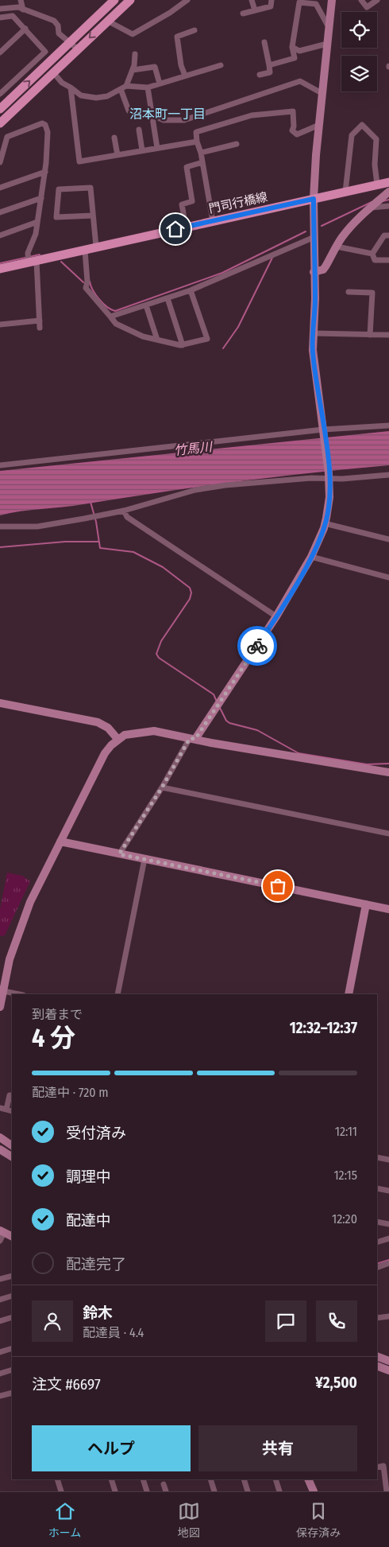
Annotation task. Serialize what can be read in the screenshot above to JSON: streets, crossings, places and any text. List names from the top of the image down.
{
  "streets": {
    "main road": ["門司行橋線"]
  },
  "districts": ["沼本町一丁目"],
  "water": ["竹馬川"],
  "page": {
    "heading": ["4 分", "到着まで", "12:32–12:37"],
    "panel": [
      "鈴木",
      "配達員 · 4.4",
      "注文 #6697",
      "¥2,500"
    ],
    "bar": "配達中 · 720 m",
    "list": [
      ["受付済み", "12:11"],
      ["調理中", "12:15"],
      ["配達中", "12:20"],
      "配達完了"
    ],
    "buttons": ["ヘルプ", "共有"],
    "tabs": ["ホーム", "地図", "保存済み"]
  }
}
